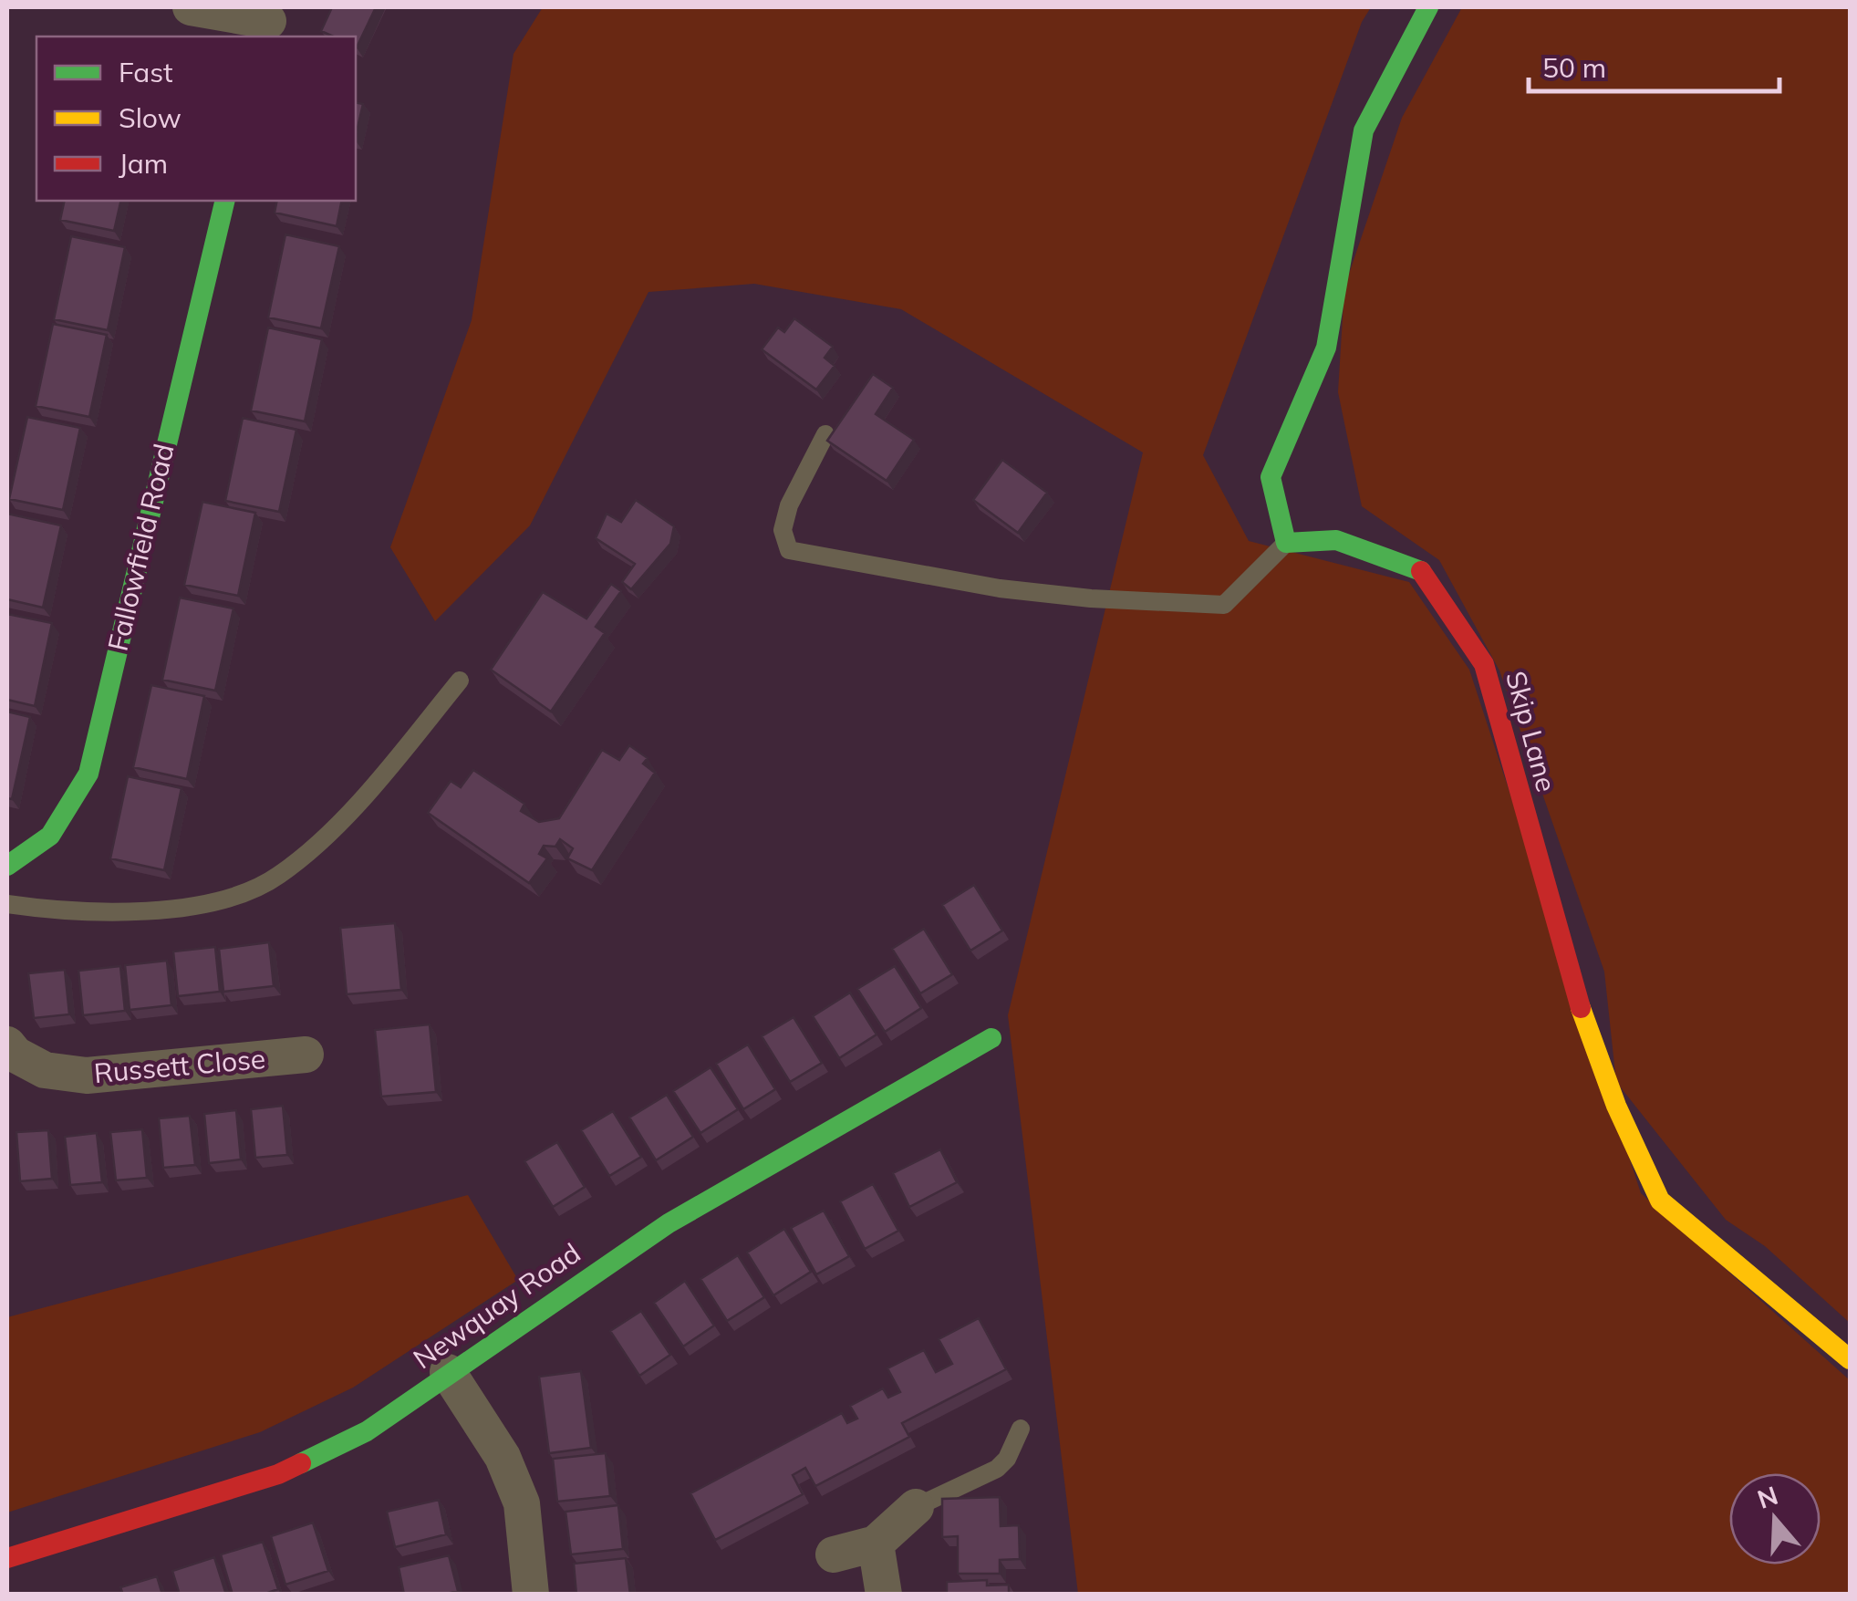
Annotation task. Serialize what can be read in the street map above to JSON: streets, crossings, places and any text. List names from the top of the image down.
{
  "streets": {
    "street": [
      "Fallowfield Road",
      "Skip Lane",
      "Russett Close",
      "Newquay Road"
    ]
  },
  "legend": ["Fast", "Slow", "Jam"],
  "scale_bar": "50 m",
  "north": "top"
}
